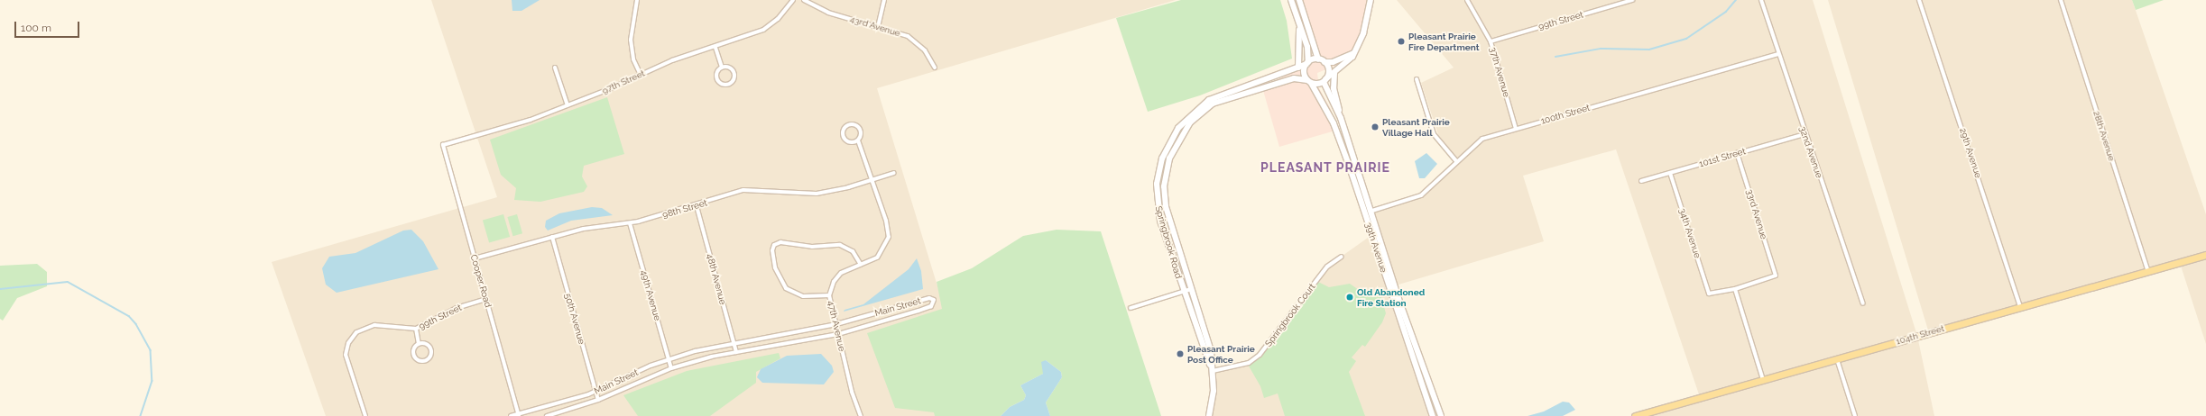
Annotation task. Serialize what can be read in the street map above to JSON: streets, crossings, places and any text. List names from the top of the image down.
{
  "streets": {
    "main road": ["Springbrook Road", "39th Avenue", "104th Street"],
    "street": [
      "99th Street",
      "43rd Avenue",
      "37th Avenue",
      "97th Street",
      "100th Street",
      "28th Avenue",
      "32nd Avenue",
      "29th Avenue",
      "101st Street",
      "98th Street",
      "33rd Avenue",
      "34th Avenue",
      "48th Avenue",
      "Cooper Road",
      "49th Avenue",
      "Main Street",
      "Springbrook Court",
      "50th Avenue",
      "47th Avenue"
    ]
  },
  "crossings": [
    ["99th Street", "37th Avenue"],
    ["99th Street", "Cooper Road"],
    ["37th Avenue", "100th Street"],
    ["97th Street", "Cooper Road"],
    ["100th Street", "32nd Avenue"],
    ["100th Street", "39th Avenue"],
    ["28th Avenue", "104th Street"],
    ["32nd Avenue", "101st Street"],
    ["29th Avenue", "104th Street"],
    ["101st Street", "33rd Avenue"],
    ["101st Street", "34th Avenue"],
    ["98th Street", "48th Avenue"],
    ["98th Street", "Cooper Road"],
    ["98th Street", "49th Avenue"],
    ["98th Street", "50th Avenue"],
    ["98th Street", "47th Avenue"],
    ["33rd Avenue", "34th Avenue"],
    ["Springbrook Road", "39th Avenue"],
    ["Springbrook Road", "Springbrook Court"],
    ["48th Avenue", "Main Street"],
    ["Cooper Road", "Main Street"],
    ["49th Avenue", "Main Street"],
    ["Main Street", "50th Avenue"],
    ["Main Street", "47th Avenue"]
  ],
  "districts": ["PLEASANT PRAIRIE"],
  "places": [
    "Pleasant Prairie Fire Department",
    "Pleasant Prairie Village Hall",
    "Old Abandoned Fire Station",
    "Pleasant Prairie Post Office"
  ],
  "scale_bar": "100 m"
}
